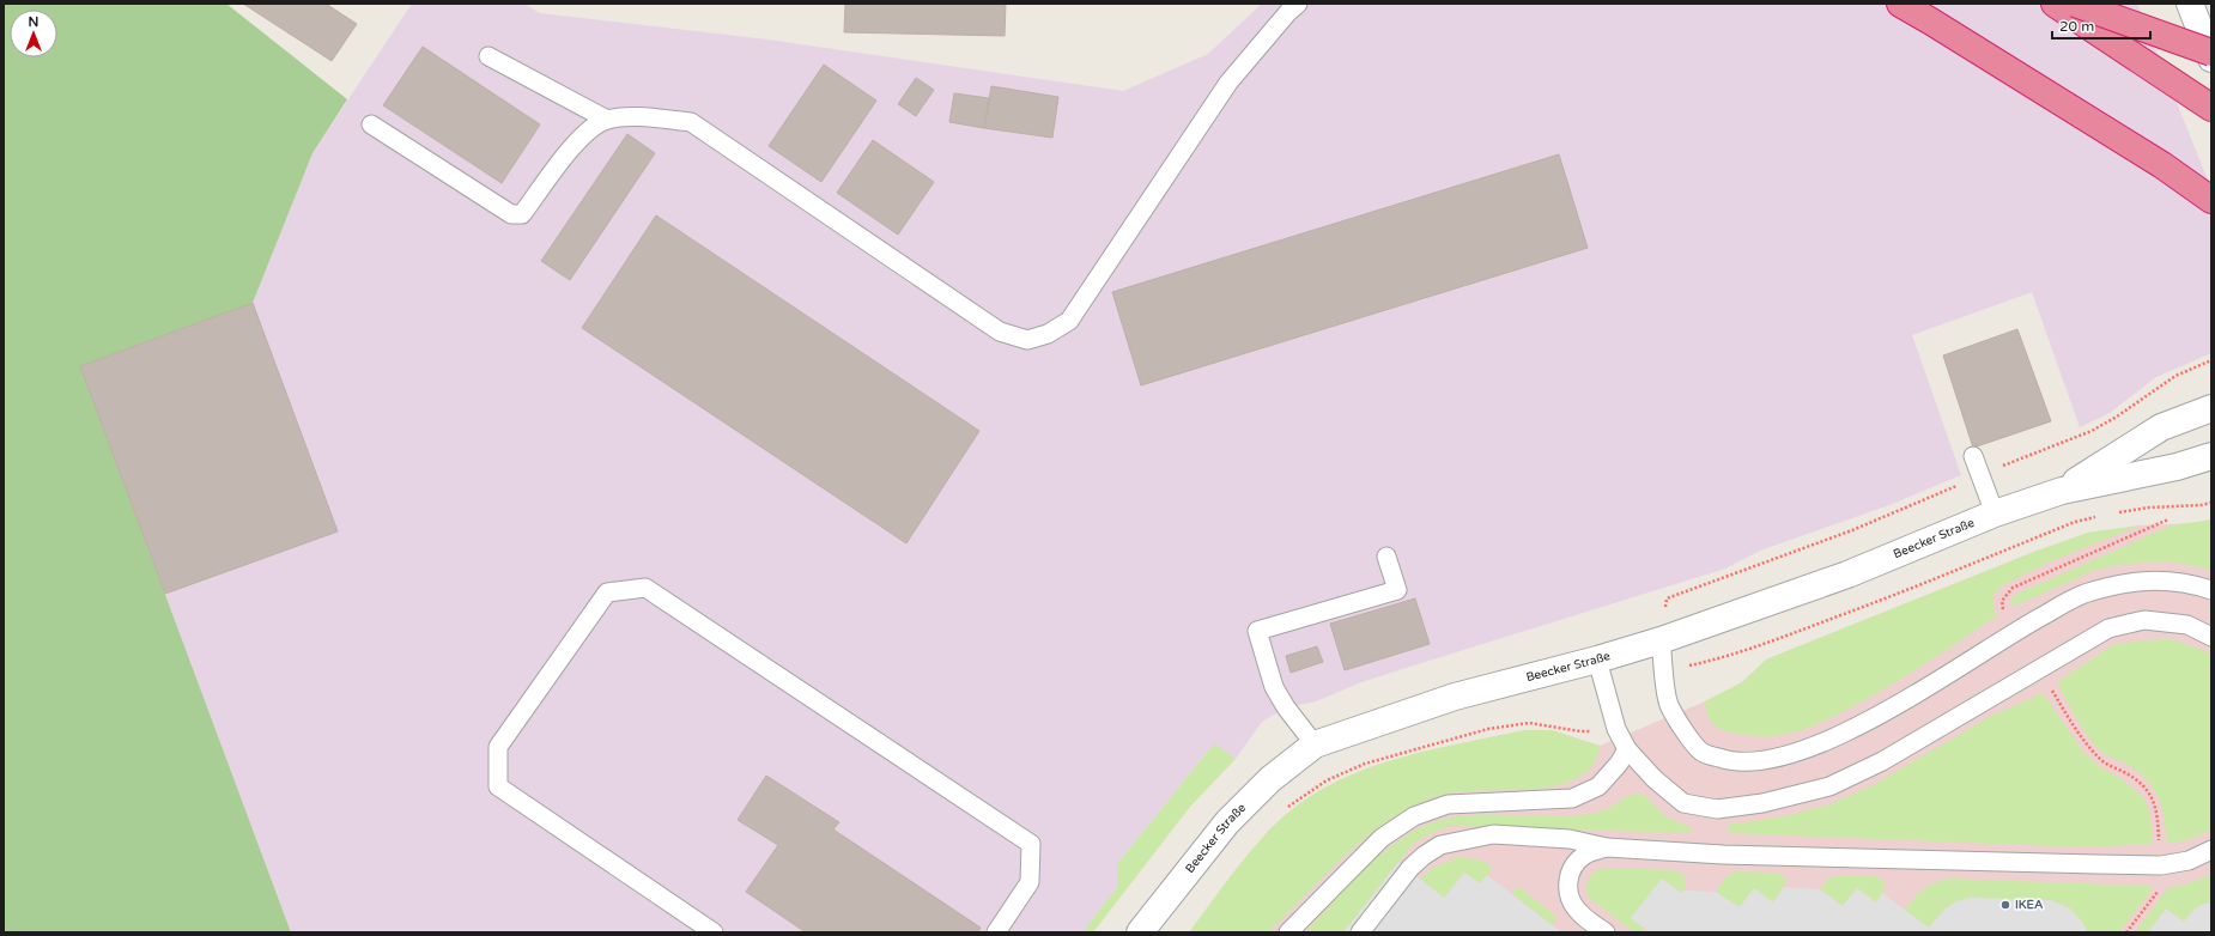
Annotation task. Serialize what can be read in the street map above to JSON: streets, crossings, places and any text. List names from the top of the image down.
{
  "streets": {
    "street": ["Beecker Straße"]
  },
  "places": ["IKEA"],
  "scale_bar": "20 m",
  "north": "top"
}
